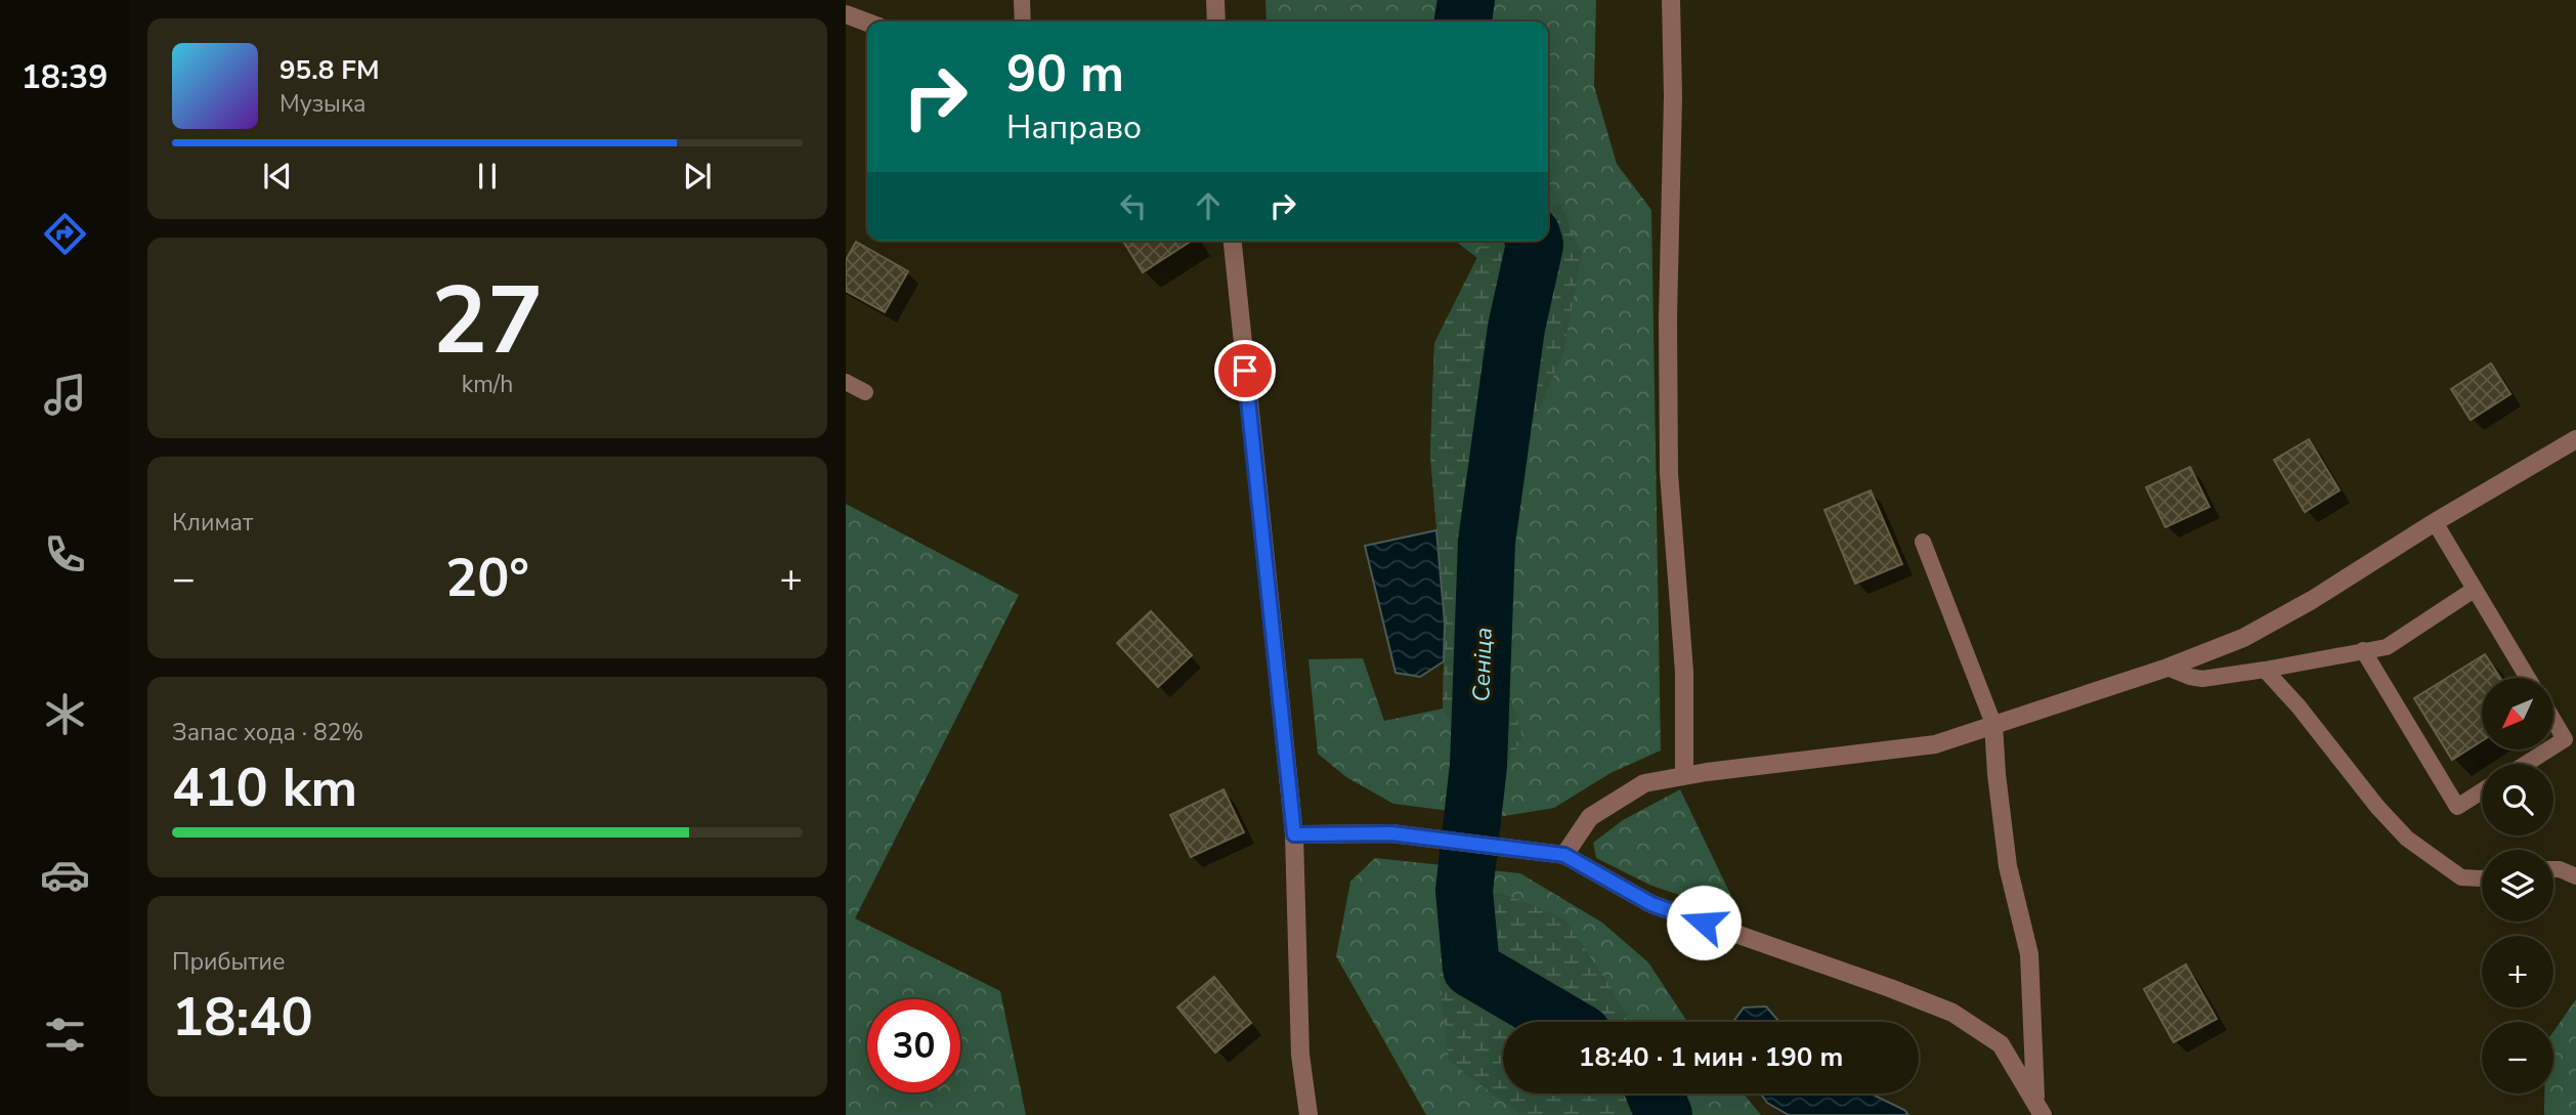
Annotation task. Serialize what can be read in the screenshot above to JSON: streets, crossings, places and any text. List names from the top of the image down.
{
  "water": ["Сеніца"],
  "north": "bottom left",
  "page": {
    "tabs": "18:39",
    "turn": ["90 m", "Направо"],
    "song": ["95.8 FM", "Музыка"],
    "tile": [
      ["27", "km/h"],
      "Климат",
      ["Запас хода · 82%", "410 km"],
      ["Прибытие", "18:40"]
    ],
    "heat": ["−", "20°", "+"],
    "map_buttons": ["+", "−"],
    "limit": "30",
    "trip": "18:40 · 1 мин · 190 m"
  }
}
